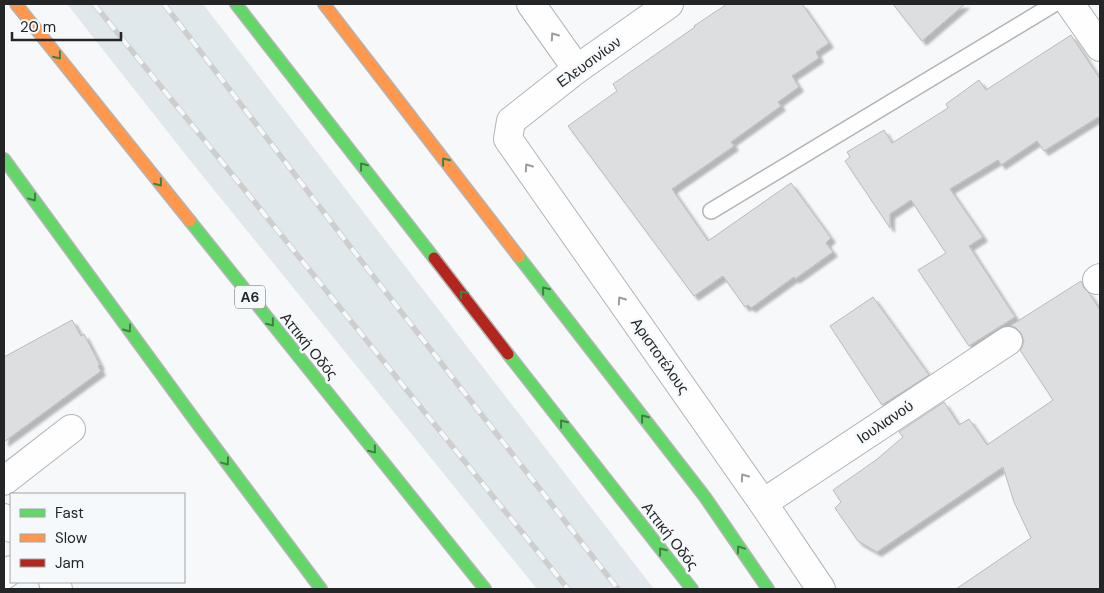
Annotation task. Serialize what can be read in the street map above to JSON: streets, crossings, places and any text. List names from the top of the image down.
{
  "streets": {
    "highway": ["Α6", "Αττική Οδός"],
    "street": ["Ελευσινίων", "Αριστοτέλους", "Ιουλιανού"]
  },
  "crossings": [
    ["Ελευσινίων", "Αριστοτέλους"],
    ["Αριστοτέλους", "Ιουλιανού"]
  ],
  "one_way": ["Αριστοτέλους"],
  "legend": ["Fast", "Slow", "Jam"],
  "scale_bar": "20 m"
}
